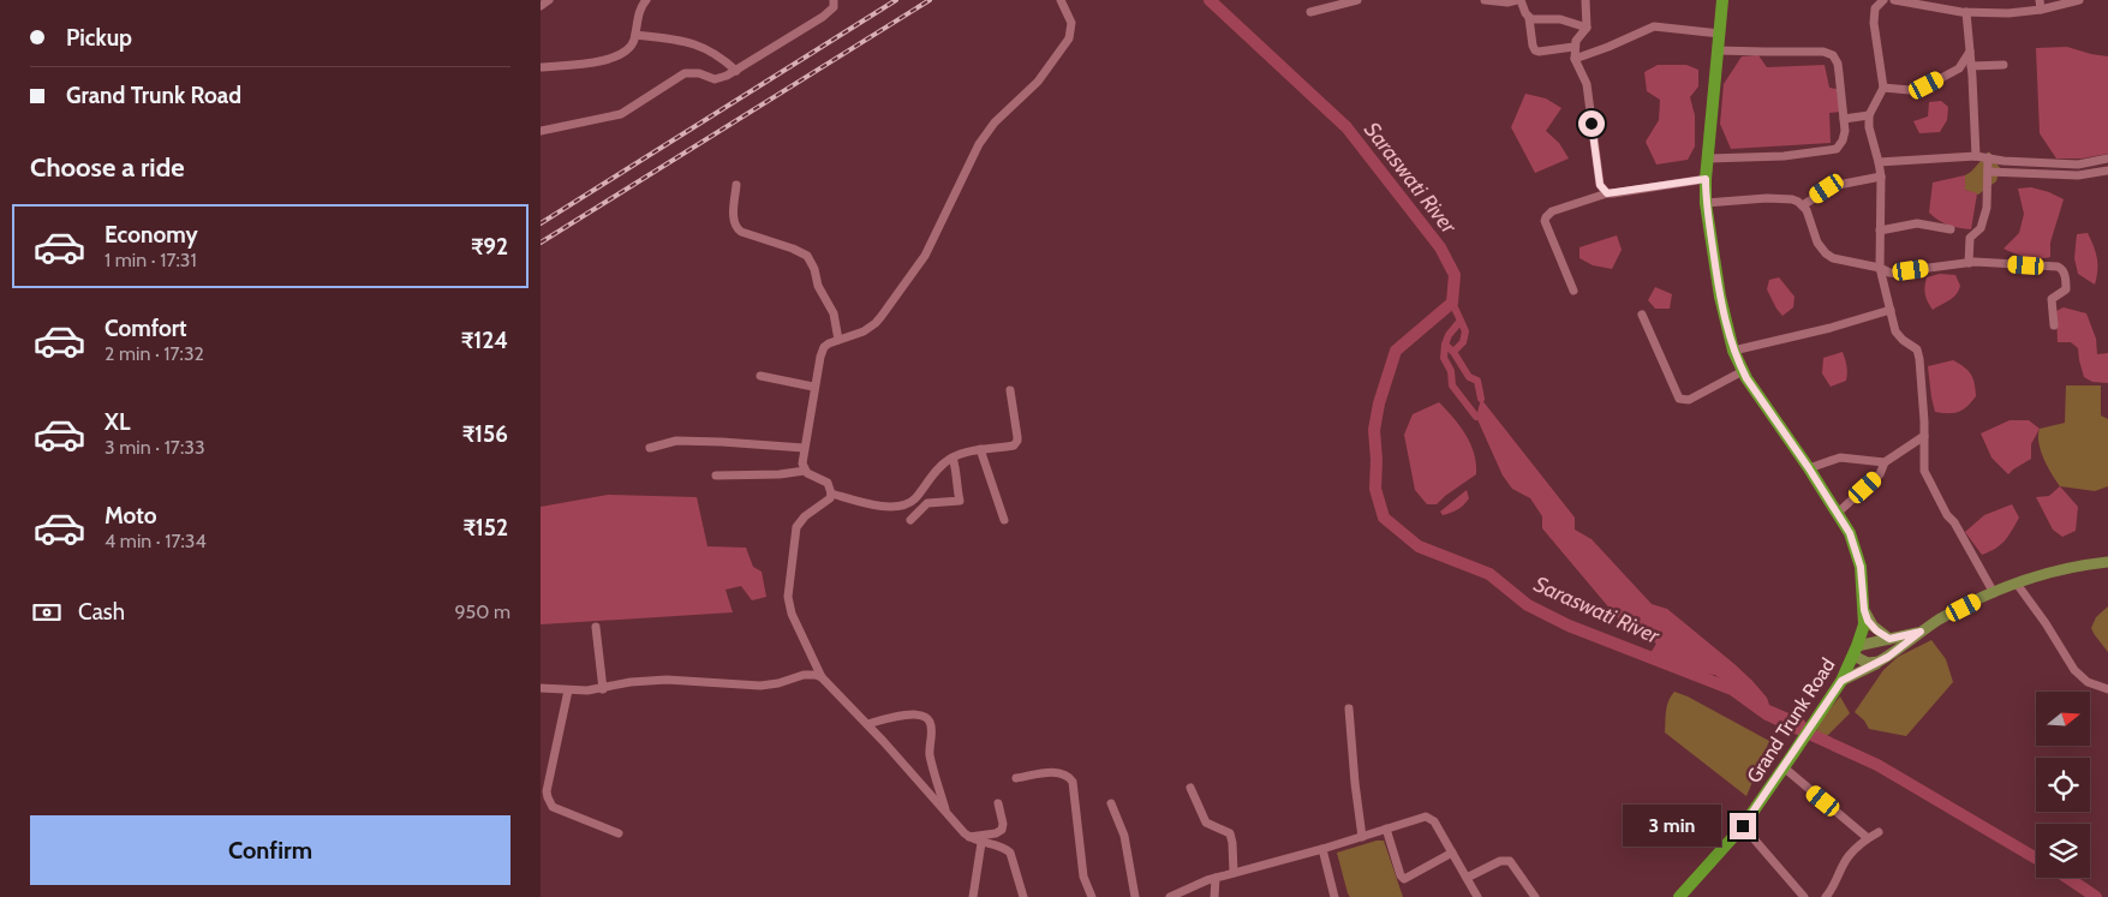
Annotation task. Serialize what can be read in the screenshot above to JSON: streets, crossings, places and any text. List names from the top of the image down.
{
  "streets": {
    "highway": ["Grand Trunk Road"]
  },
  "water": ["Saraswati River"],
  "north": "right",
  "page": {
    "banner": ["Pickup", "Grand Trunk Road"],
    "heading": "Choose a ride",
    "list": [
      {
        "name": "Economy",
        "note": "1 min · 17:31",
        "value": "₹92"
      },
      {
        "name": "Comfort",
        "note": "2 min · 17:32",
        "value": "₹124"
      },
      {
        "name": "XL",
        "note": "3 min · 17:33",
        "value": "₹156"
      },
      {
        "name": "Moto",
        "note": "4 min · 17:34",
        "value": "₹152"
      }
    ],
    "pay": ["Cash", "950 m"],
    "buttons": "Confirm",
    "bubble": "3 min"
  }
}
